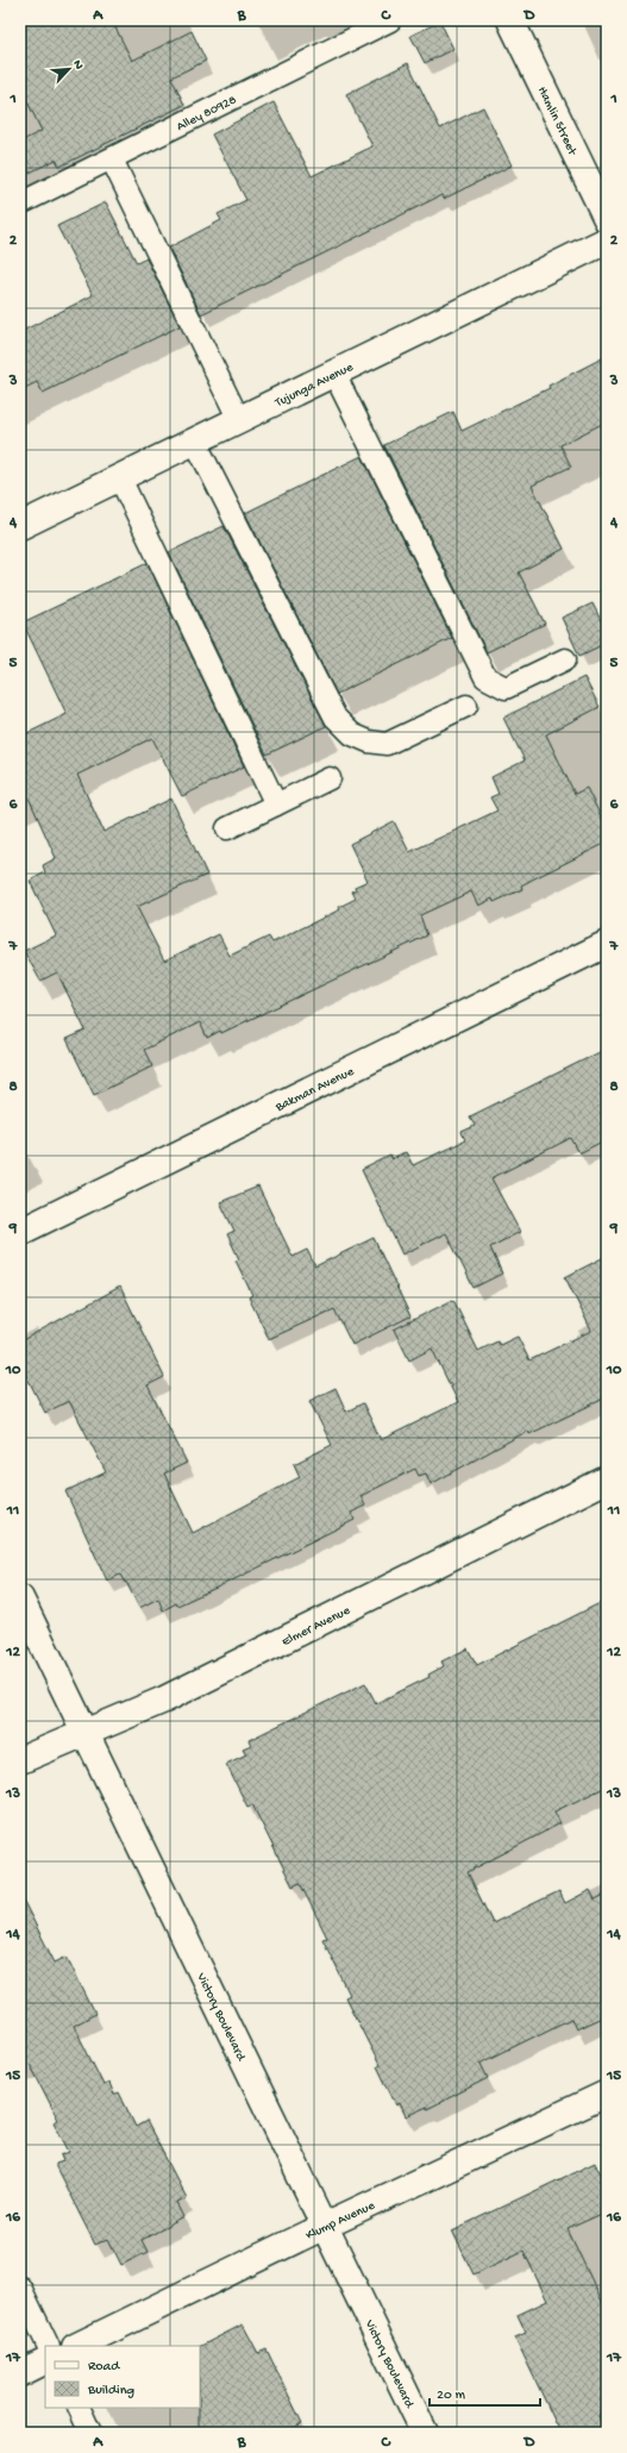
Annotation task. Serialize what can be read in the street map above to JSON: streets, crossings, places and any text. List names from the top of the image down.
{
  "streets": {
    "street": [
      "Hamlin Street",
      "Tujunga Avenue",
      "Bakman Avenue",
      "Elmer Avenue",
      "Victory Boulevard",
      "Klump Avenue"
    ],
    "lane": ["Alley 80928"]
  },
  "crossings": [
    ["Elmer Avenue", "Victory Boulevard"],
    ["Victory Boulevard", "Klump Avenue"]
  ],
  "legend": ["Road", "Building"],
  "scale_bar": "20 m",
  "north": "top right",
  "grid": {
    "columns": [
      "A",
      "B",
      "C",
      "D"
    ],
    "rows": [
      "1",
      "2",
      "3",
      "4",
      "5",
      "6",
      "7",
      "8",
      "9",
      "10",
      "11",
      "12",
      "13",
      "14",
      "15",
      "16",
      "17"
    ]
  }
}
